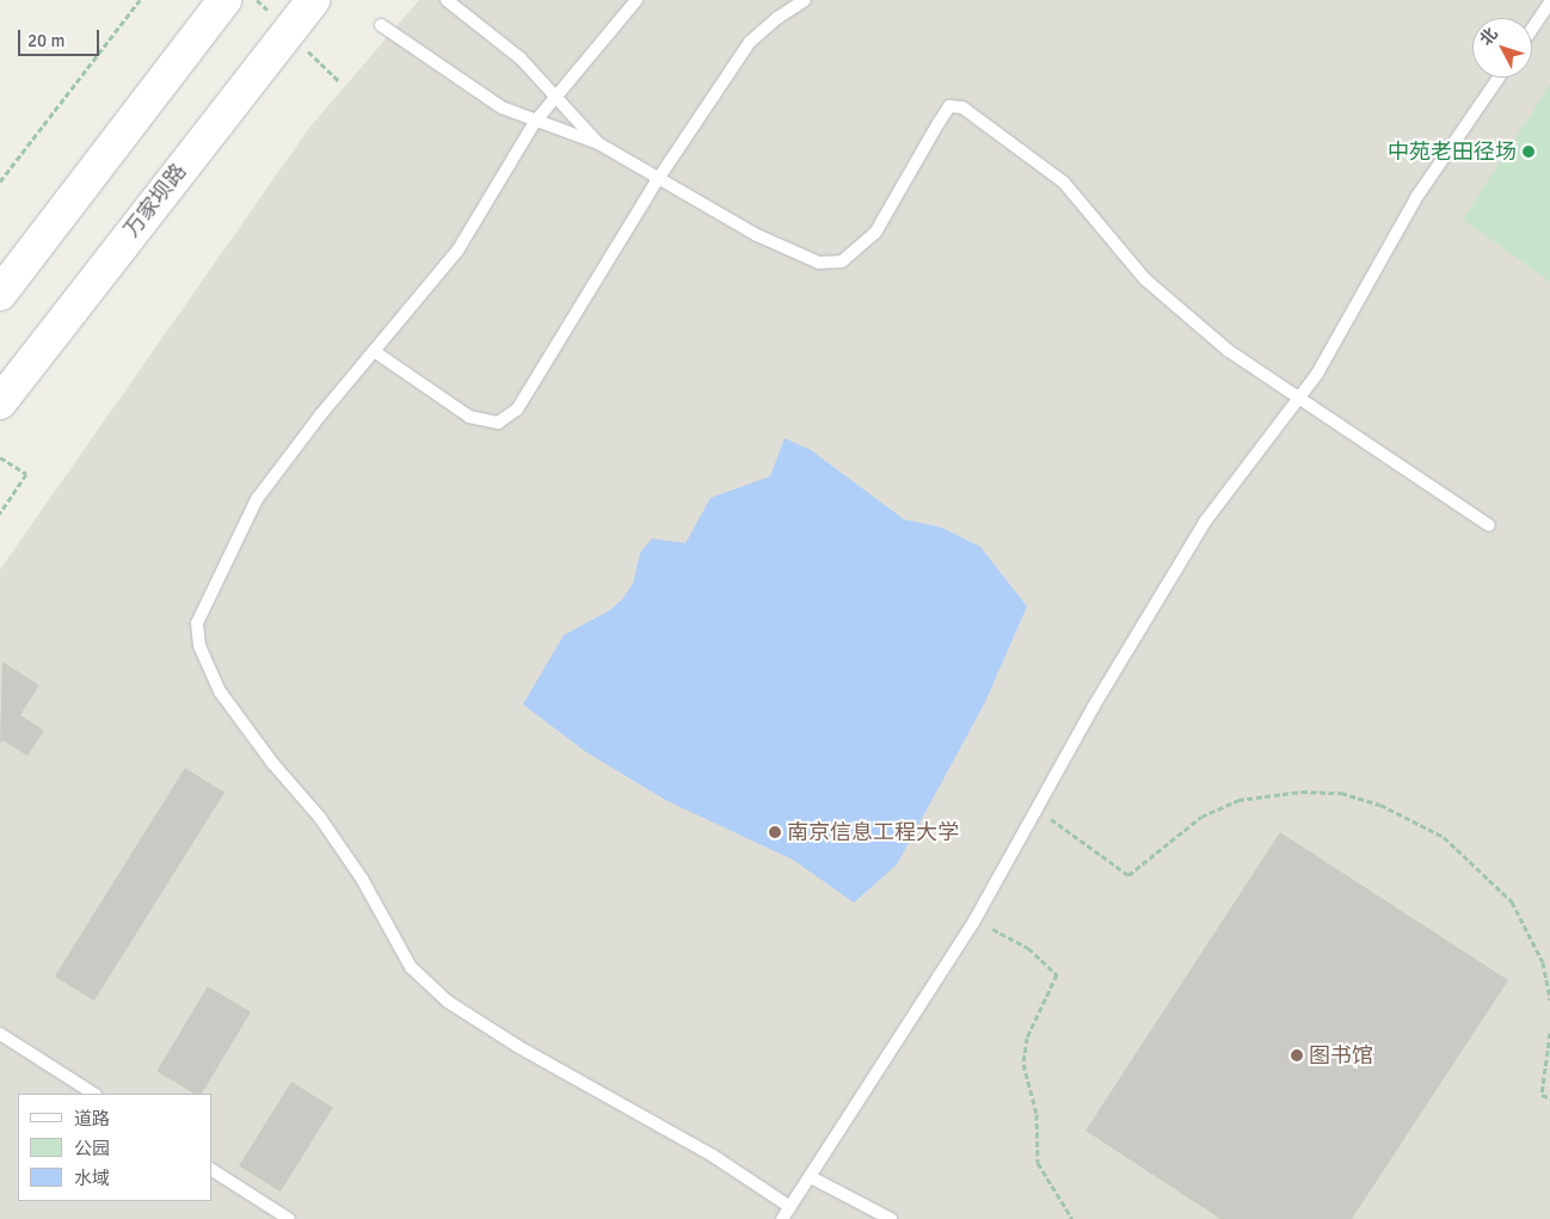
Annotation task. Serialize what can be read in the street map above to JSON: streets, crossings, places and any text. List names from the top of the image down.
{
  "streets": {
    "main road": ["万家坝路"]
  },
  "places": ["中苑老田径场", "南京信息工程大学", "图书馆"],
  "legend": ["道路", "公园", "水域"],
  "scale_bar": "20 m",
  "north": "top left"
}
